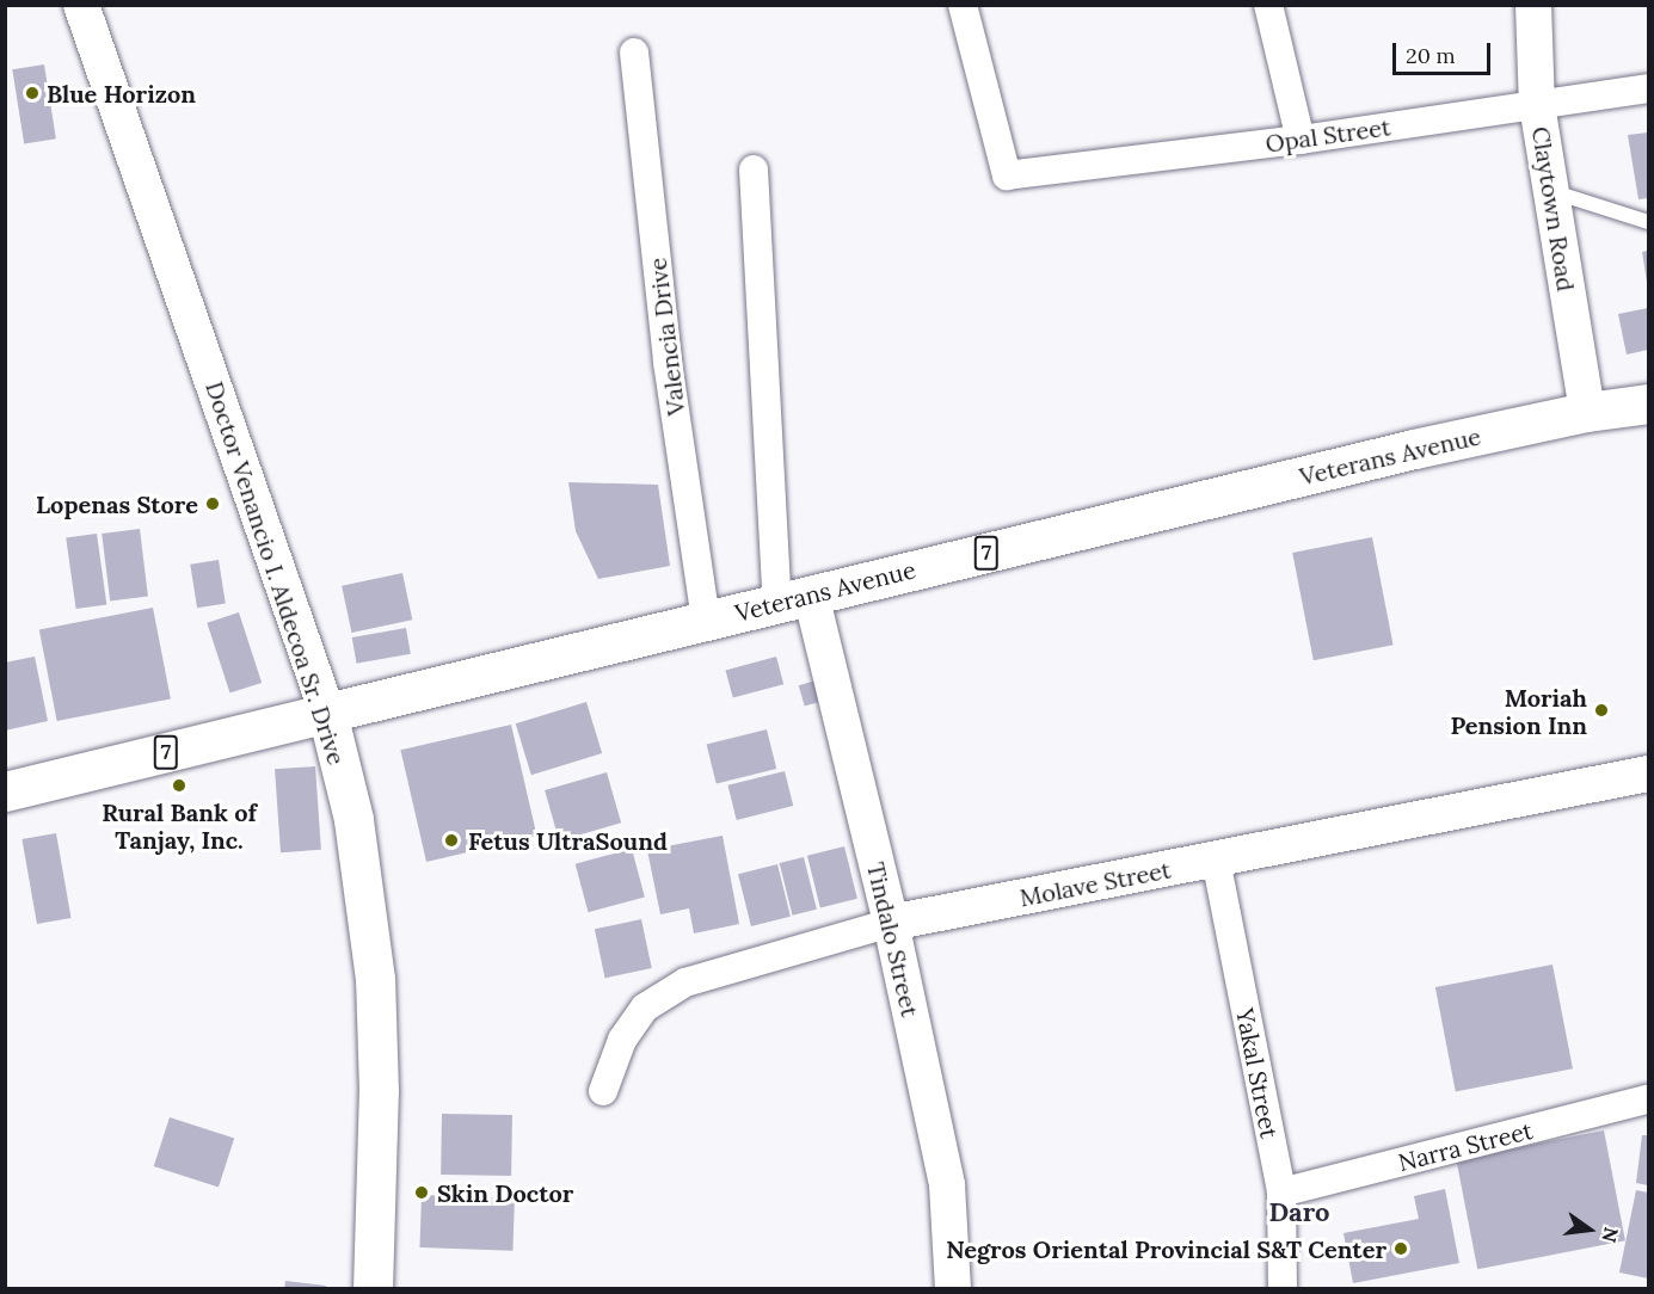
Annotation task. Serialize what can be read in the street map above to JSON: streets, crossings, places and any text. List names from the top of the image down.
{
  "streets": {
    "main road": ["Veterans Avenue", "7", "Doctor Venancio I. Aldecoa Sr. Drive"],
    "street": [
      "Opal Street",
      "Claytown Road",
      "Valencia Drive",
      "Molave Street",
      "Tindalo Street",
      "Yakal Street",
      "Narra Street"
    ]
  },
  "crossings": [
    ["Opal Street", "Claytown Road"],
    ["Claytown Road", "Veterans Avenue"],
    ["Valencia Drive", "Veterans Avenue"],
    ["Veterans Avenue", "Doctor Venancio I. Aldecoa Sr. Drive"],
    ["Veterans Avenue", "Tindalo Street"],
    ["Molave Street", "Tindalo Street"],
    ["Molave Street", "Yakal Street"],
    ["Yakal Street", "Narra Street"]
  ],
  "districts": ["Daro"],
  "places": [
    "Blue Horizon",
    "Lopenas Store",
    "Moriah Pension Inn",
    "Rural Bank of Tanjay, Inc.",
    "Fetus UltraSound",
    "Skin Doctor",
    "Negros Oriental Provincial S&T Center"
  ],
  "scale_bar": "20 m",
  "north": "right"
}
